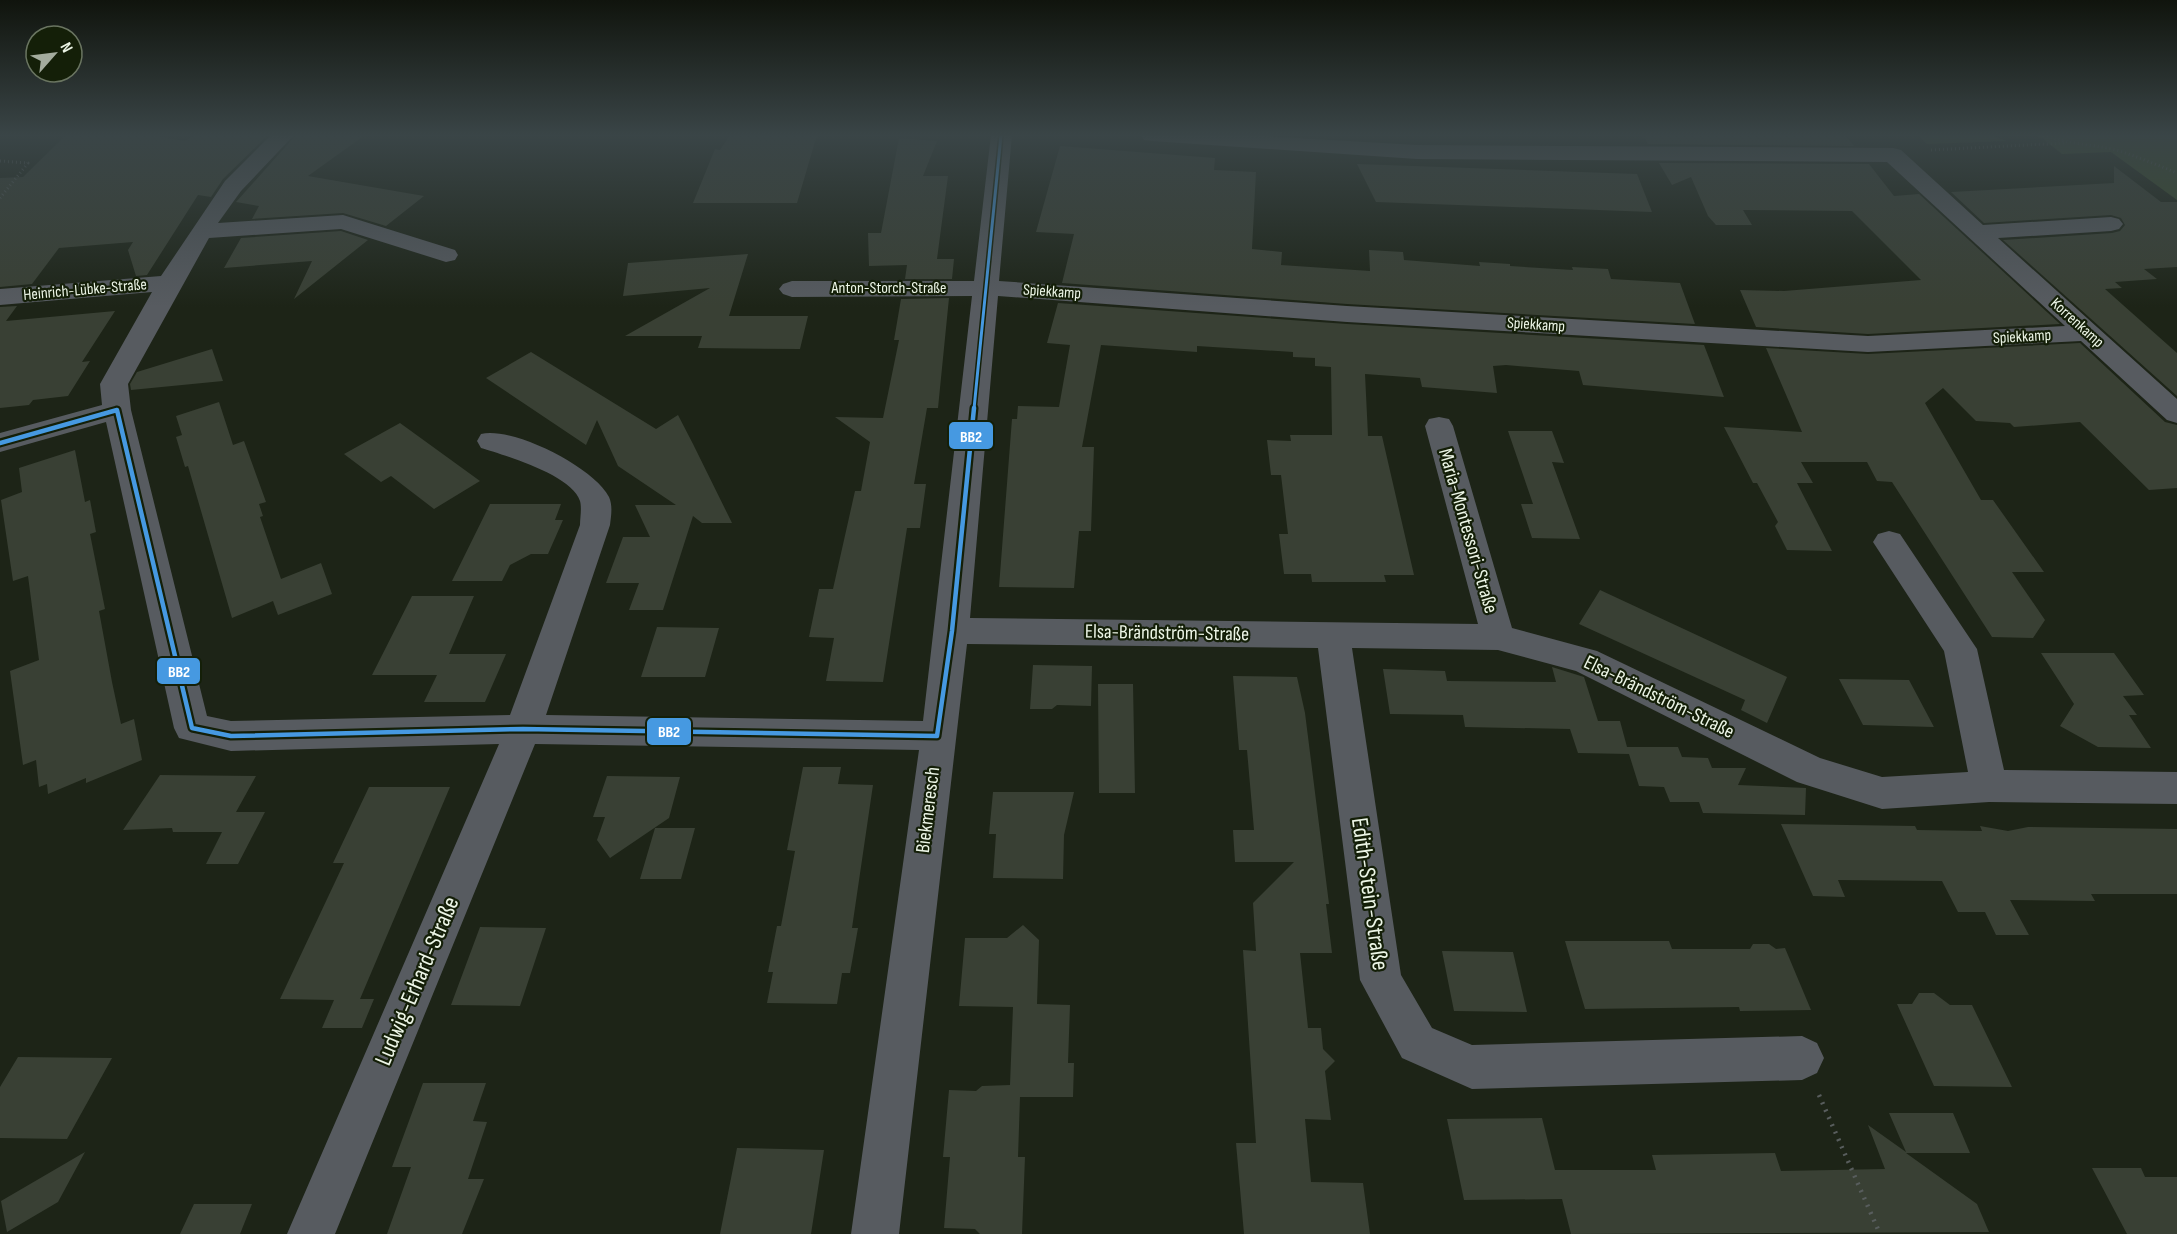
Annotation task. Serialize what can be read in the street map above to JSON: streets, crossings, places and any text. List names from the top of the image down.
{
  "streets": {
    "street": [
      "Anton-Storch-Straße",
      "Heinrich-Lübke-Straße",
      "Spiekkamp",
      "Korrenkamp",
      "Maria-Montessori-Straße",
      "Elsa-Brändström-Straße",
      "Biekmeresch",
      "Edith-Stein-Straße",
      "Ludwig-Erhard-Straße"
    ]
  },
  "crossings": [
    ["Anton-Storch-Straße", "Spiekkamp"],
    ["Anton-Storch-Straße", "Biekmeresch"],
    ["Spiekkamp", "Korrenkamp"],
    ["Spiekkamp", "Biekmeresch"],
    ["Maria-Montessori-Straße", "Elsa-Brändström-Straße"],
    ["Elsa-Brändström-Straße", "Biekmeresch"],
    ["Elsa-Brändström-Straße", "Edith-Stein-Straße"]
  ],
  "lines": ["transit line BB2"],
  "north": "top right"
}
